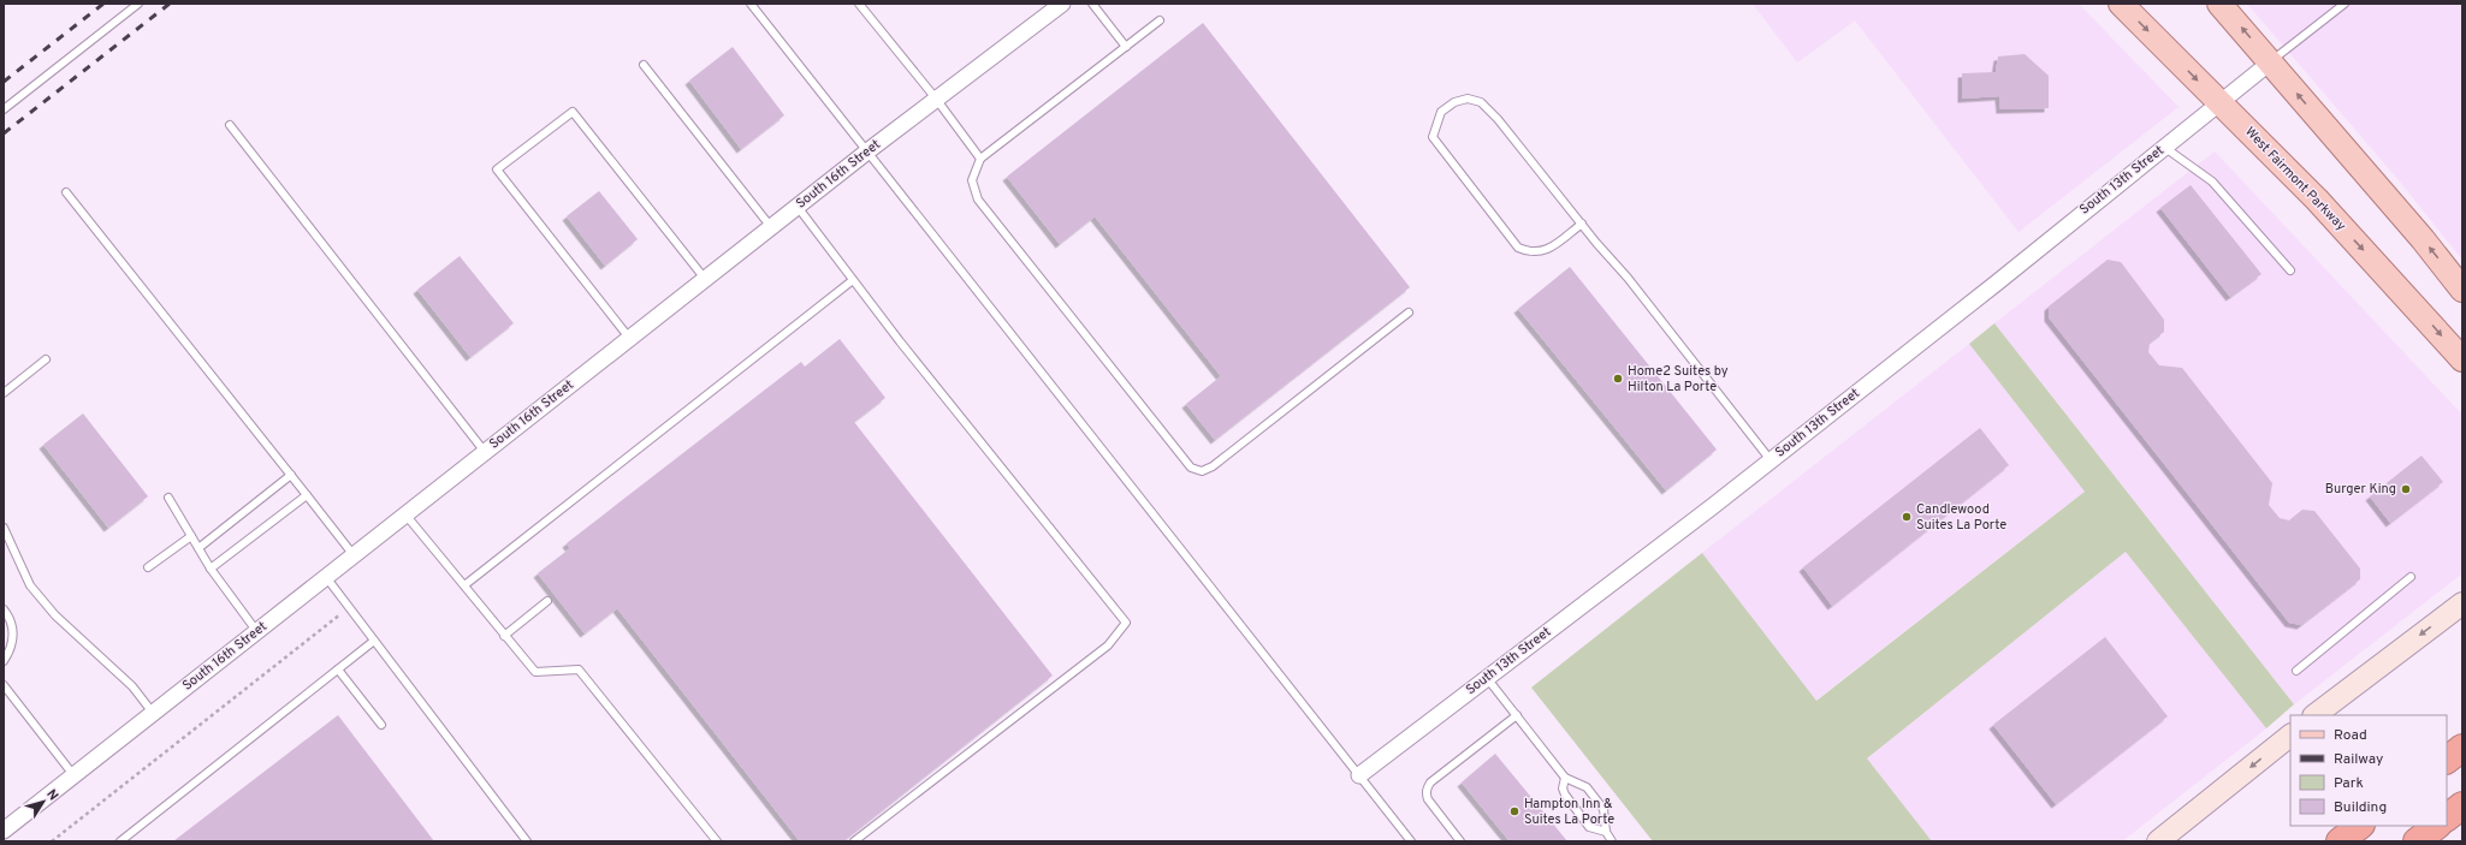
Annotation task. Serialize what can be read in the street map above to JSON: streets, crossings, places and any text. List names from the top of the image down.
{
  "streets": {
    "main road": ["West Fairmont Parkway"],
    "street": ["South 16th Street", "South 13th Street"]
  },
  "crossings": [
    ["West Fairmont Parkway", "South 13th Street"]
  ],
  "places": [
    "Home2 Suites by Hilton La Porte",
    "Burger King",
    "Candlewood Suites La Porte",
    "Hampton Inn & Suites La Porte"
  ],
  "legend": [
    "Road",
    "Railway",
    "Park",
    "Building"
  ],
  "north": "top right"
}
